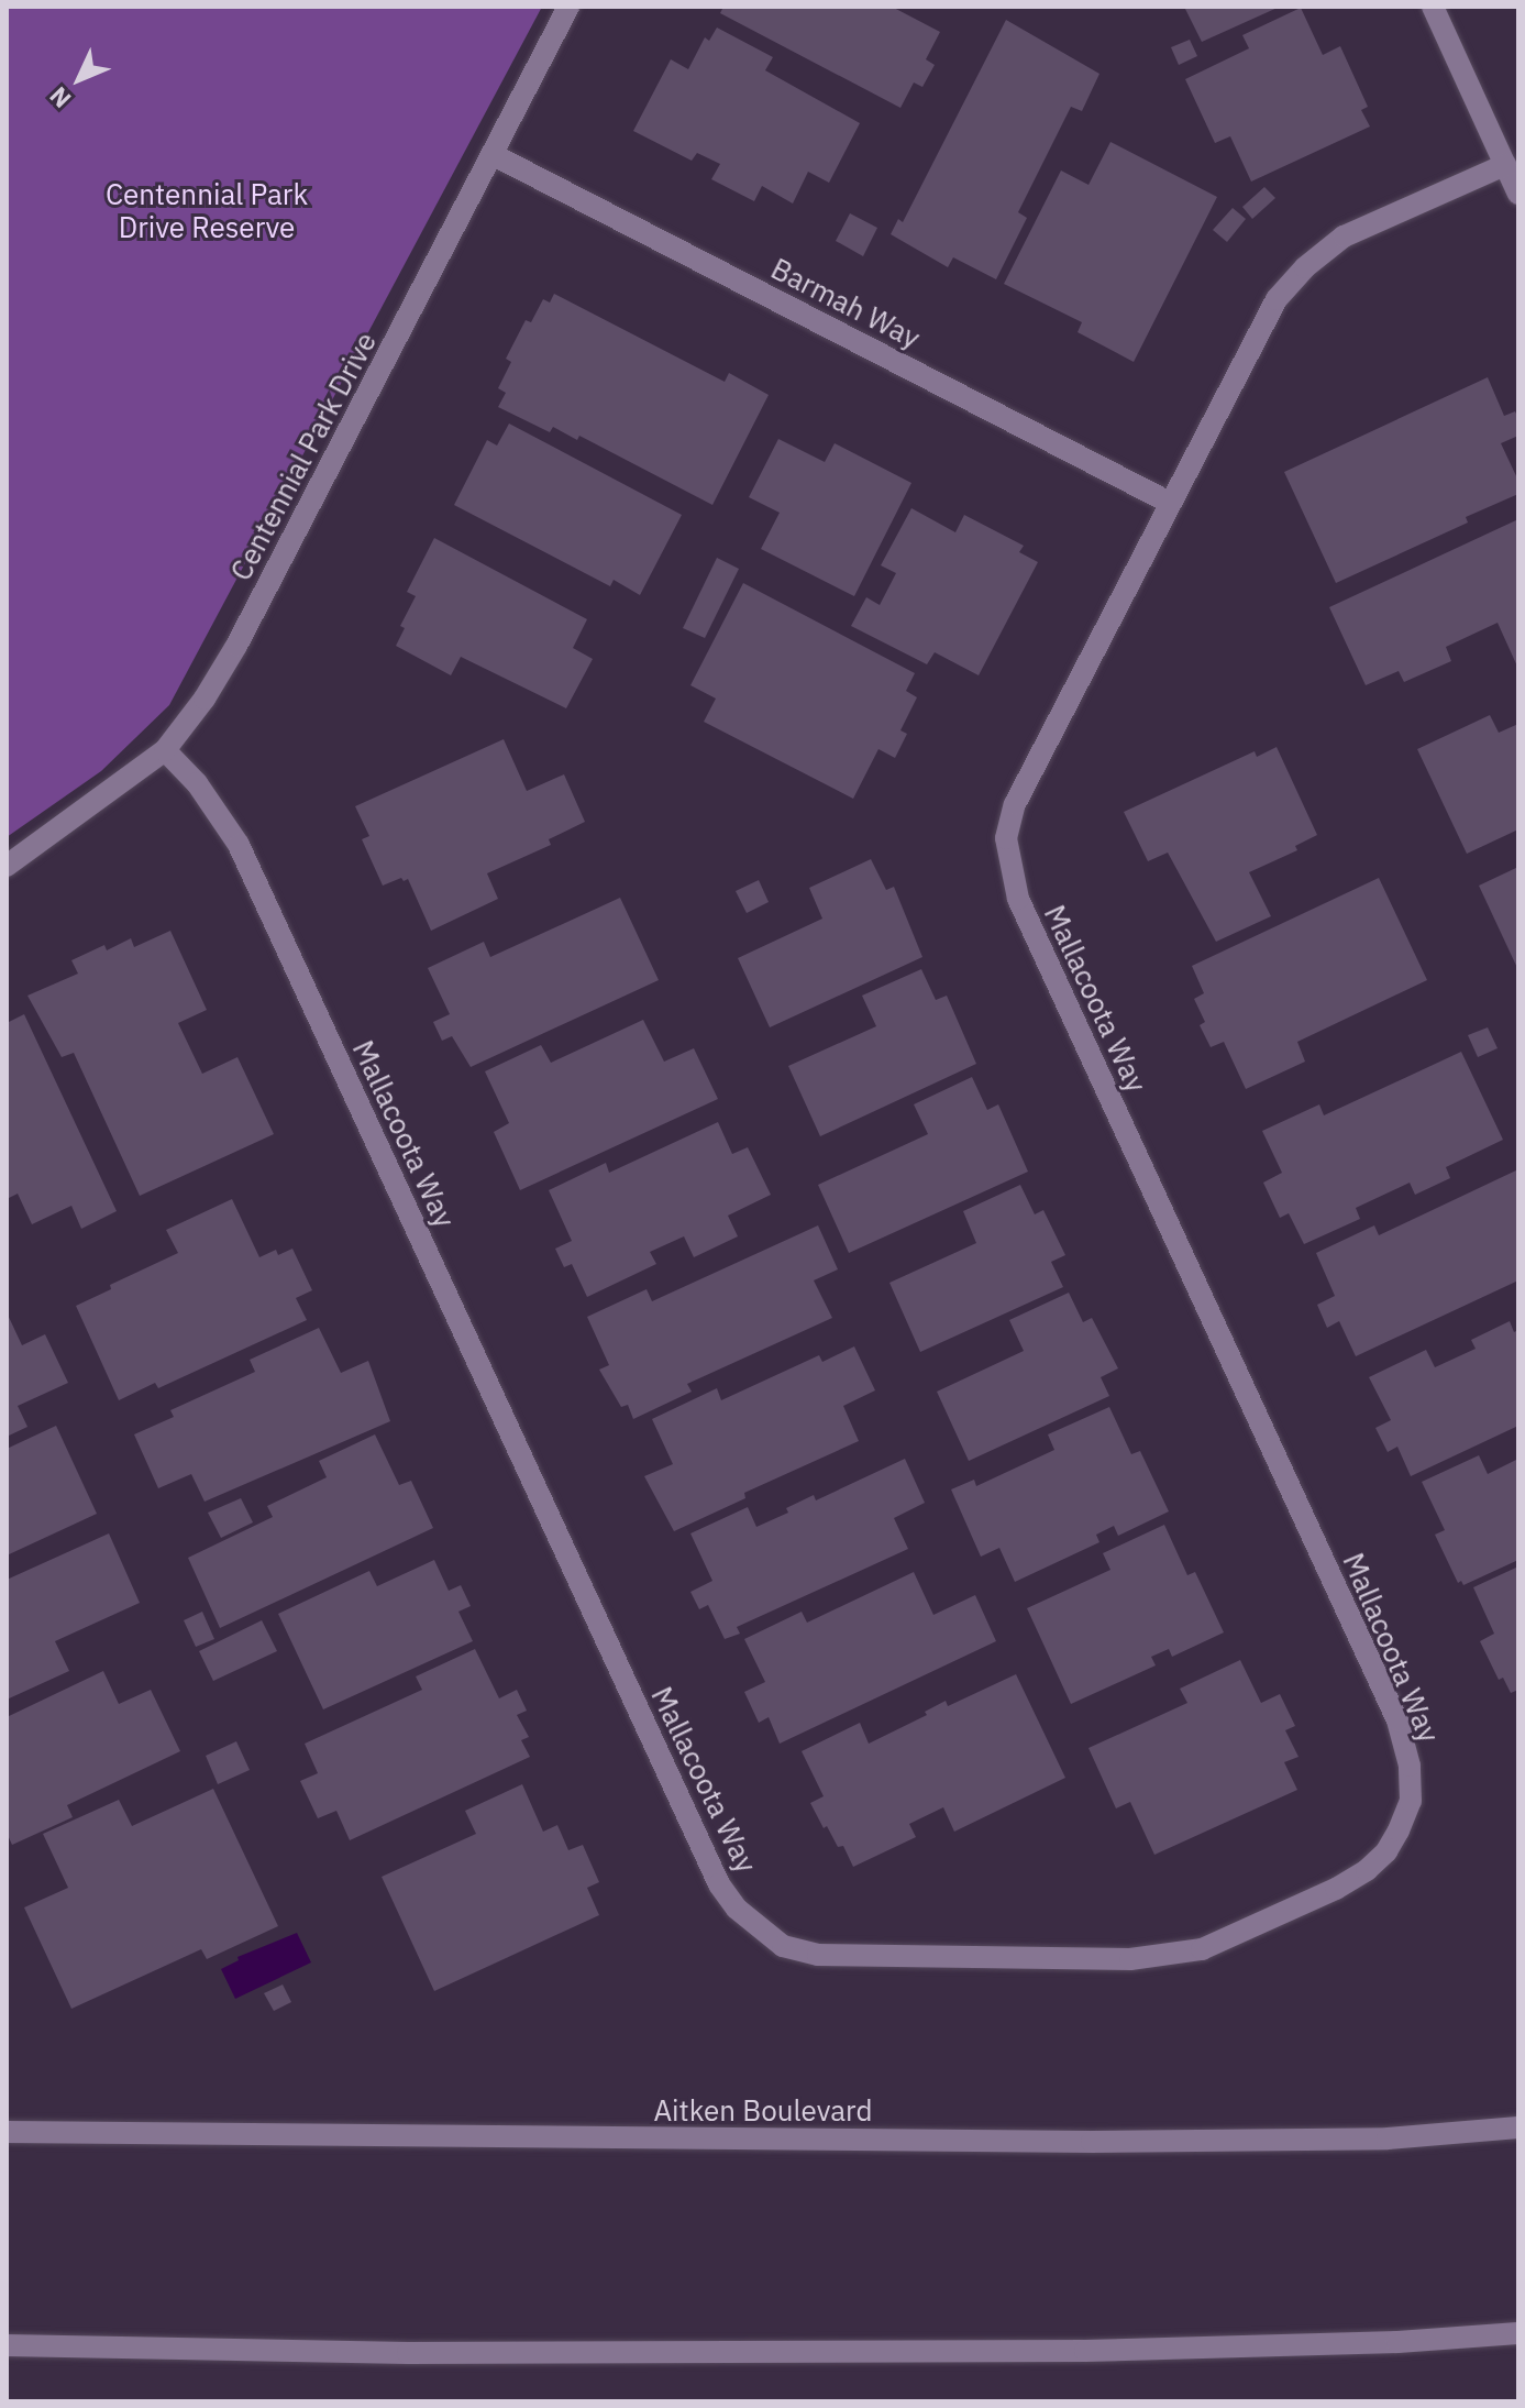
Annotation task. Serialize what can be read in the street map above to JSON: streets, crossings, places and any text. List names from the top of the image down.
{
  "streets": {
    "street": [
      "Barmah Way",
      "Centennial Park Drive",
      "Mallacoota Way",
      "Aitken Boulevard"
    ]
  },
  "crossings": [
    ["Barmah Way", "Centennial Park Drive"],
    ["Barmah Way", "Mallacoota Way"],
    ["Centennial Park Drive", "Mallacoota Way"]
  ],
  "parks": ["Centennial Park Drive Reserve"],
  "north": "bottom left"
}
